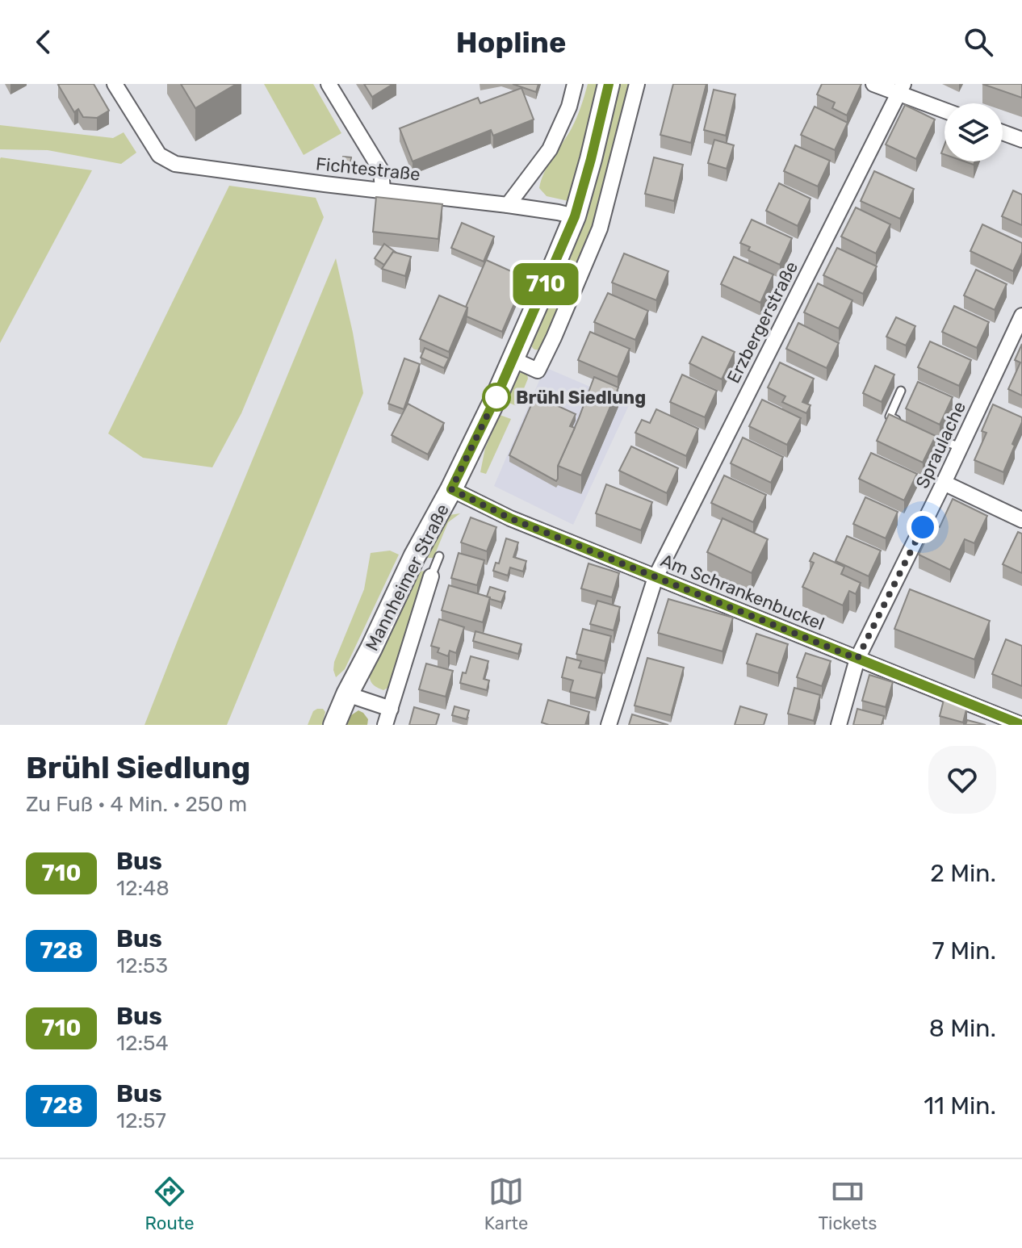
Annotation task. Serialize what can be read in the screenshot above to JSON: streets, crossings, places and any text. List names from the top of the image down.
{
  "streets": {
    "main road": ["Mannheimer Straße"],
    "street": [
      "Fichtestraße",
      "Erzbergerstraße",
      "Spraulache",
      "Am Schrankenbuckel"
    ]
  },
  "crossings": [
    ["Fichtestraße", "Mannheimer Straße"],
    ["Erzbergerstraße", "Am Schrankenbuckel"],
    ["Spraulache", "Am Schrankenbuckel"],
    ["Mannheimer Straße", "Am Schrankenbuckel"]
  ],
  "places": ["Brühl Siedlung"],
  "lines": ["bus line 710"],
  "page": {
    "header": "Hopline",
    "on_map": "710",
    "heading": ["Brühl Siedlung", "Zu Fuß · 4 Min. · 250 m"],
    "list": [
      {
        "mark": "710",
        "name": "Bus",
        "note": "12:48",
        "value": "2 Min."
      },
      {
        "mark": "728",
        "name": "Bus",
        "note": "12:53",
        "value": "7 Min."
      },
      {
        "mark": "710",
        "name": "Bus",
        "note": "12:54",
        "value": "8 Min."
      },
      {
        "mark": "728",
        "name": "Bus",
        "note": "12:57",
        "value": "11 Min."
      }
    ],
    "tabs": ["Route", "Karte", "Tickets"]
  }
}
